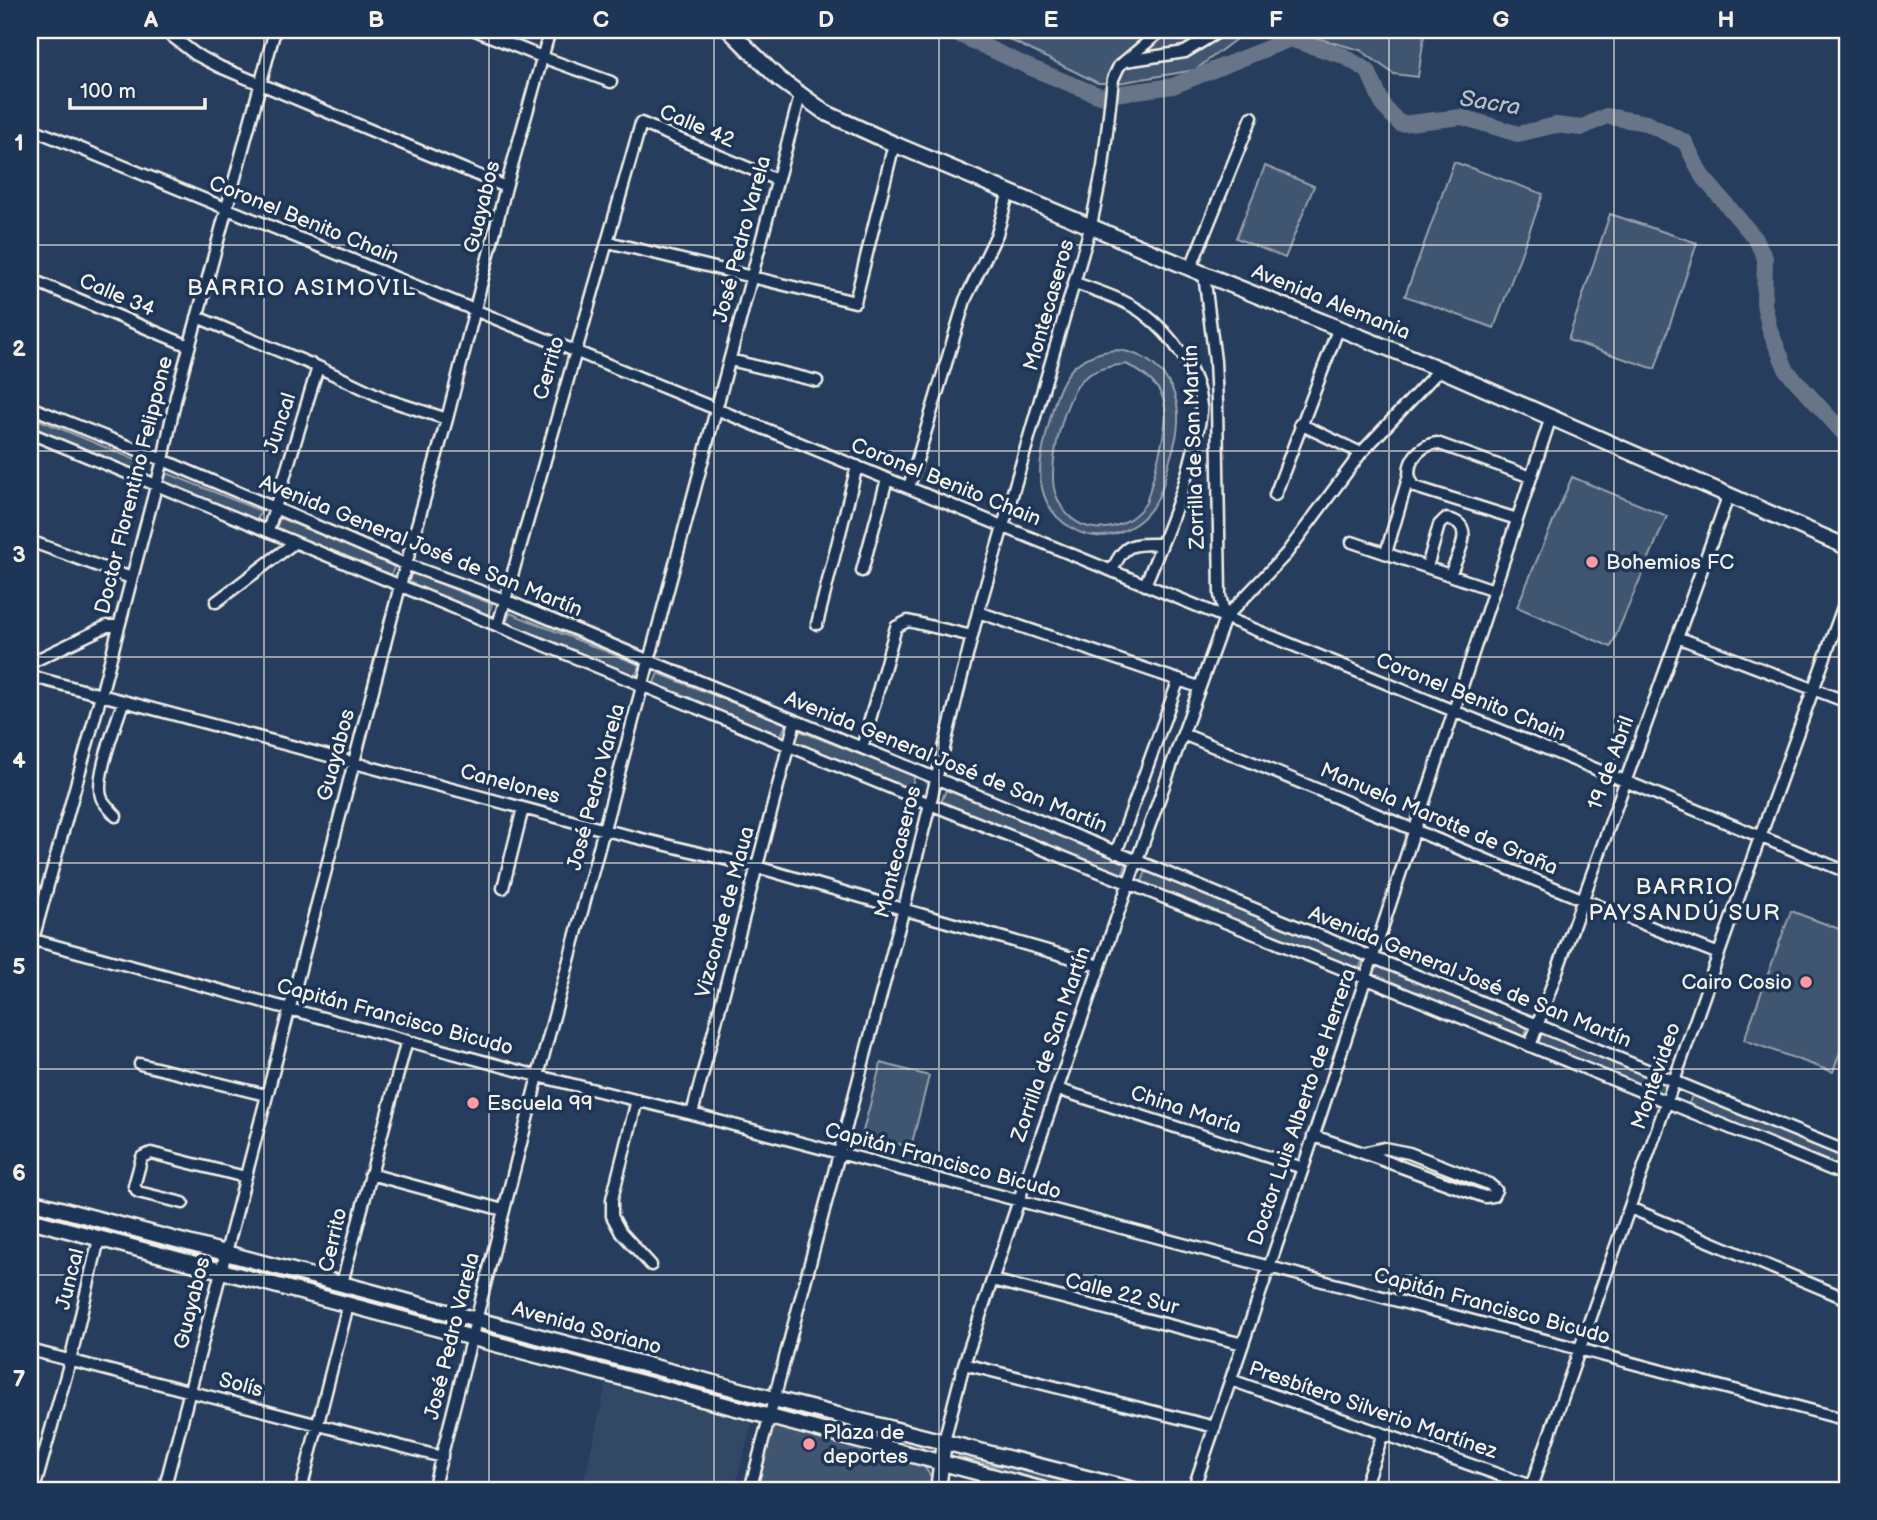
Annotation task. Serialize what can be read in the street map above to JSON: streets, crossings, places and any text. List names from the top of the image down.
{
  "streets": {
    "street": [
      "Calle 42",
      "Guayabos",
      "Coronel Benito Chain",
      "José Pedro Varela",
      "Calle 34",
      "Avenida Alemania",
      "Montecaseros",
      "Cerrito",
      "Juncal",
      "Zorrilla de San Martín",
      "Doctor Florentino Felippone",
      "Avenida General José de San Martín",
      "19 de Abril",
      "Canelones",
      "Manuela Marotte de Graña",
      "Vizconde de Maua",
      "Capitán Francisco Bicudo",
      "Montevideo",
      "Doctor Luis Alberto de Herrera",
      "China María",
      "Calle 22 Sur",
      "Avenida Soriano",
      "Solís",
      "Presbítero Silverio Martínez"
    ]
  },
  "crossings": [
    ["Calle 42", "José Pedro Varela"],
    ["Calle 42", "Cerrito"],
    ["Guayabos", "Coronel Benito Chain"],
    ["Guayabos", "Avenida General José de San Martín"],
    ["Guayabos", "Canelones"],
    ["Guayabos", "Capitán Francisco Bicudo"],
    ["Guayabos", "Avenida Soriano"],
    ["Guayabos", "Solís"],
    ["Coronel Benito Chain", "José Pedro Varela"],
    ["Coronel Benito Chain", "Montecaseros"],
    ["Coronel Benito Chain", "Cerrito"],
    ["Coronel Benito Chain", "Zorrilla de San Martín"],
    ["Coronel Benito Chain", "Doctor Florentino Felippone"],
    ["Coronel Benito Chain", "19 de Abril"],
    ["Coronel Benito Chain", "Montevideo"],
    ["Coronel Benito Chain", "Doctor Luis Alberto de Herrera"],
    ["José Pedro Varela", "Avenida Alemania"],
    ["José Pedro Varela", "Avenida General José de San Martín"],
    ["José Pedro Varela", "Canelones"],
    ["José Pedro Varela", "Capitán Francisco Bicudo"],
    ["José Pedro Varela", "Avenida Soriano"],
    ["José Pedro Varela", "Solís"],
    ["Calle 34", "Doctor Florentino Felippone"],
    ["Avenida Alemania", "Montecaseros"],
    ["Avenida Alemania", "Zorrilla de San Martín"],
    ["Avenida Alemania", "19 de Abril"],
    ["Avenida Alemania", "Doctor Luis Alberto de Herrera"],
    ["Montecaseros", "Avenida General José de San Martín"],
    ["Montecaseros", "Canelones"],
    ["Montecaseros", "Capitán Francisco Bicudo"],
    ["Montecaseros", "Avenida Soriano"],
    ["Cerrito", "Avenida General José de San Martín"],
    ["Cerrito", "Capitán Francisco Bicudo"],
    ["Cerrito", "Avenida Soriano"],
    ["Cerrito", "Solís"],
    ["Juncal", "Avenida General José de San Martín"],
    ["Juncal", "Avenida Soriano"],
    ["Juncal", "Solís"],
    ["Zorrilla de San Martín", "Avenida General José de San Martín"],
    ["Zorrilla de San Martín", "Canelones"],
    ["Zorrilla de San Martín", "Manuela Marotte de Graña"],
    ["Zorrilla de San Martín", "Capitán Francisco Bicudo"],
    ["Zorrilla de San Martín", "China María"],
    ["Zorrilla de San Martín", "Calle 22 Sur"],
    ["Zorrilla de San Martín", "Avenida Soriano"],
    ["Doctor Florentino Felippone", "Avenida General José de San Martín"],
    ["Doctor Florentino Felippone", "Canelones"],
    ["Doctor Florentino Felippone", "Capitán Francisco Bicudo"],
    ["Avenida General José de San Martín", "19 de Abril"],
    ["Avenida General José de San Martín", "Vizconde de Maua"],
    ["Avenida General José de San Martín", "Montevideo"],
    ["Avenida General José de San Martín", "Doctor Luis Alberto de Herrera"],
    ["19 de Abril", "Manuela Marotte de Graña"],
    ["Canelones", "Vizconde de Maua"],
    ["Manuela Marotte de Graña", "Montevideo"],
    ["Manuela Marotte de Graña", "Doctor Luis Alberto de Herrera"],
    ["Vizconde de Maua", "Capitán Francisco Bicudo"],
    ["Capitán Francisco Bicudo", "Montevideo"],
    ["Capitán Francisco Bicudo", "Doctor Luis Alberto de Herrera"],
    ["Montevideo", "Presbítero Silverio Martínez"],
    ["Doctor Luis Alberto de Herrera", "China María"],
    ["Doctor Luis Alberto de Herrera", "Calle 22 Sur"],
    ["Doctor Luis Alberto de Herrera", "Presbítero Silverio Martínez"]
  ],
  "districts": ["BARRIO ASIMOVIL", "BARRIO PAYSANDÚ SUR"],
  "water": ["Sacra"],
  "places": [
    "Bohemios FC",
    "Cairo Cosio",
    "Escuela 99",
    "Plaza de deportes"
  ],
  "scale_bar": "100 m",
  "grid": {
    "columns": [
      "A",
      "B",
      "C",
      "D",
      "E",
      "F",
      "G",
      "H"
    ],
    "rows": [
      "1",
      "2",
      "3",
      "4",
      "5",
      "6",
      "7"
    ]
  }
}
